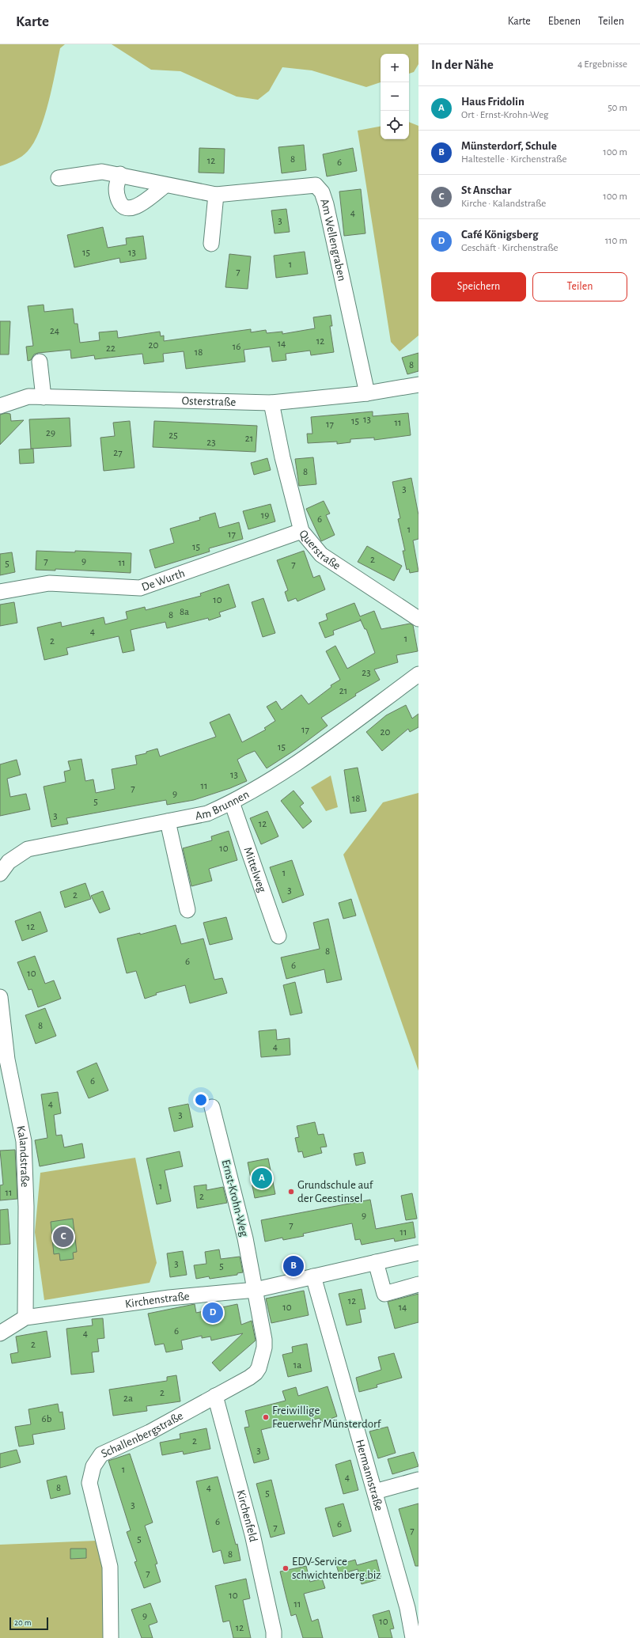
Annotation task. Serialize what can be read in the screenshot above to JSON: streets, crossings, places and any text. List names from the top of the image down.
{
  "streets": {
    "street": [
      "Am Wellengraben",
      "Osterstraße",
      "Querstraße",
      "De Wurth",
      "Am Brunnen",
      "Mittelweg",
      "Kalandstraße",
      "Ernst-Krohn-Weg",
      "Kirchenstraße",
      "Schallenbergstraße",
      "Hermannstraße",
      "Kirchenfeld"
    ]
  },
  "crossings": [
    ["Am Wellengraben", "Osterstraße"],
    ["Osterstraße", "Querstraße"],
    ["Querstraße", "De Wurth"],
    ["Am Brunnen", "Mittelweg"],
    ["Kalandstraße", "Kirchenstraße"],
    ["Ernst-Krohn-Weg", "Kirchenstraße"],
    ["Ernst-Krohn-Weg", "Schallenbergstraße"],
    ["Kirchenstraße", "Schallenbergstraße"],
    ["Kirchenstraße", "Hermannstraße"],
    ["Schallenbergstraße", "Kirchenfeld"]
  ],
  "places": ["Grundschule auf der Geestinsel", "Freiwillige Feuerwehr Münsterdorf", "EDV-Service schwichtenberg.biz"],
  "house_numbers": [
    "8",
    "12",
    "6",
    "4",
    "3",
    "15",
    "13",
    "1",
    "7",
    "24",
    "12",
    "14",
    "20",
    "16",
    "22",
    "18",
    "8",
    "13",
    "15",
    "11",
    "17",
    "29",
    "25",
    "21",
    "23",
    "27",
    "8",
    "3",
    "19",
    "6",
    "1",
    "17",
    "15",
    "2",
    "7",
    "9",
    "11",
    "5",
    "7",
    "10",
    "8a",
    "8",
    "4",
    "1",
    "2",
    "23",
    "21",
    "17",
    "20",
    "15",
    "13",
    "11",
    "7",
    "9",
    "18",
    "5",
    "3",
    "12",
    "10",
    "1",
    "3",
    "2",
    "12",
    "8",
    "6",
    "6",
    "10",
    "8",
    "4",
    "6",
    "4",
    "3",
    "1",
    "11",
    "2",
    "9",
    "7",
    "11",
    "3",
    "5",
    "12",
    "10",
    "14",
    "6",
    "4",
    "2",
    "1a",
    "2",
    "2a",
    "6b",
    "2",
    "3",
    "1",
    "4",
    "8",
    "4",
    "5",
    "3",
    "6",
    "6",
    "7",
    "7",
    "5",
    "8",
    "7",
    "10",
    "11",
    "9",
    "10",
    "12"
  ],
  "scale_bar": "20 m",
  "page": {
    "header": "Karte",
    "nav": ["Karte", "Ebenen", "Teilen"],
    "heading": ["In der Nähe", "4 Ergebnisse"],
    "map_buttons": ["+", "−"],
    "list": [
      {
        "mark": "A",
        "name": "Haus Fridolin",
        "note": "Ort · Ernst-Krohn-Weg",
        "value": "50 m"
      },
      {
        "mark": "B",
        "name": "Münsterdorf, Schule",
        "note": "Haltestelle · Kirchenstraße",
        "value": "100 m"
      },
      {
        "mark": "C",
        "name": "St Anschar",
        "note": "Kirche · Kalandstraße",
        "value": "100 m"
      },
      {
        "mark": "D",
        "name": "Café Königsberg",
        "note": "Geschäft · Kirchenstraße",
        "value": "110 m"
      }
    ],
    "buttons": ["Speichern", "Teilen"],
    "pins": [
      "A",
      "C",
      "B",
      "D"
    ],
    "scale": "20 m"
  }
}
